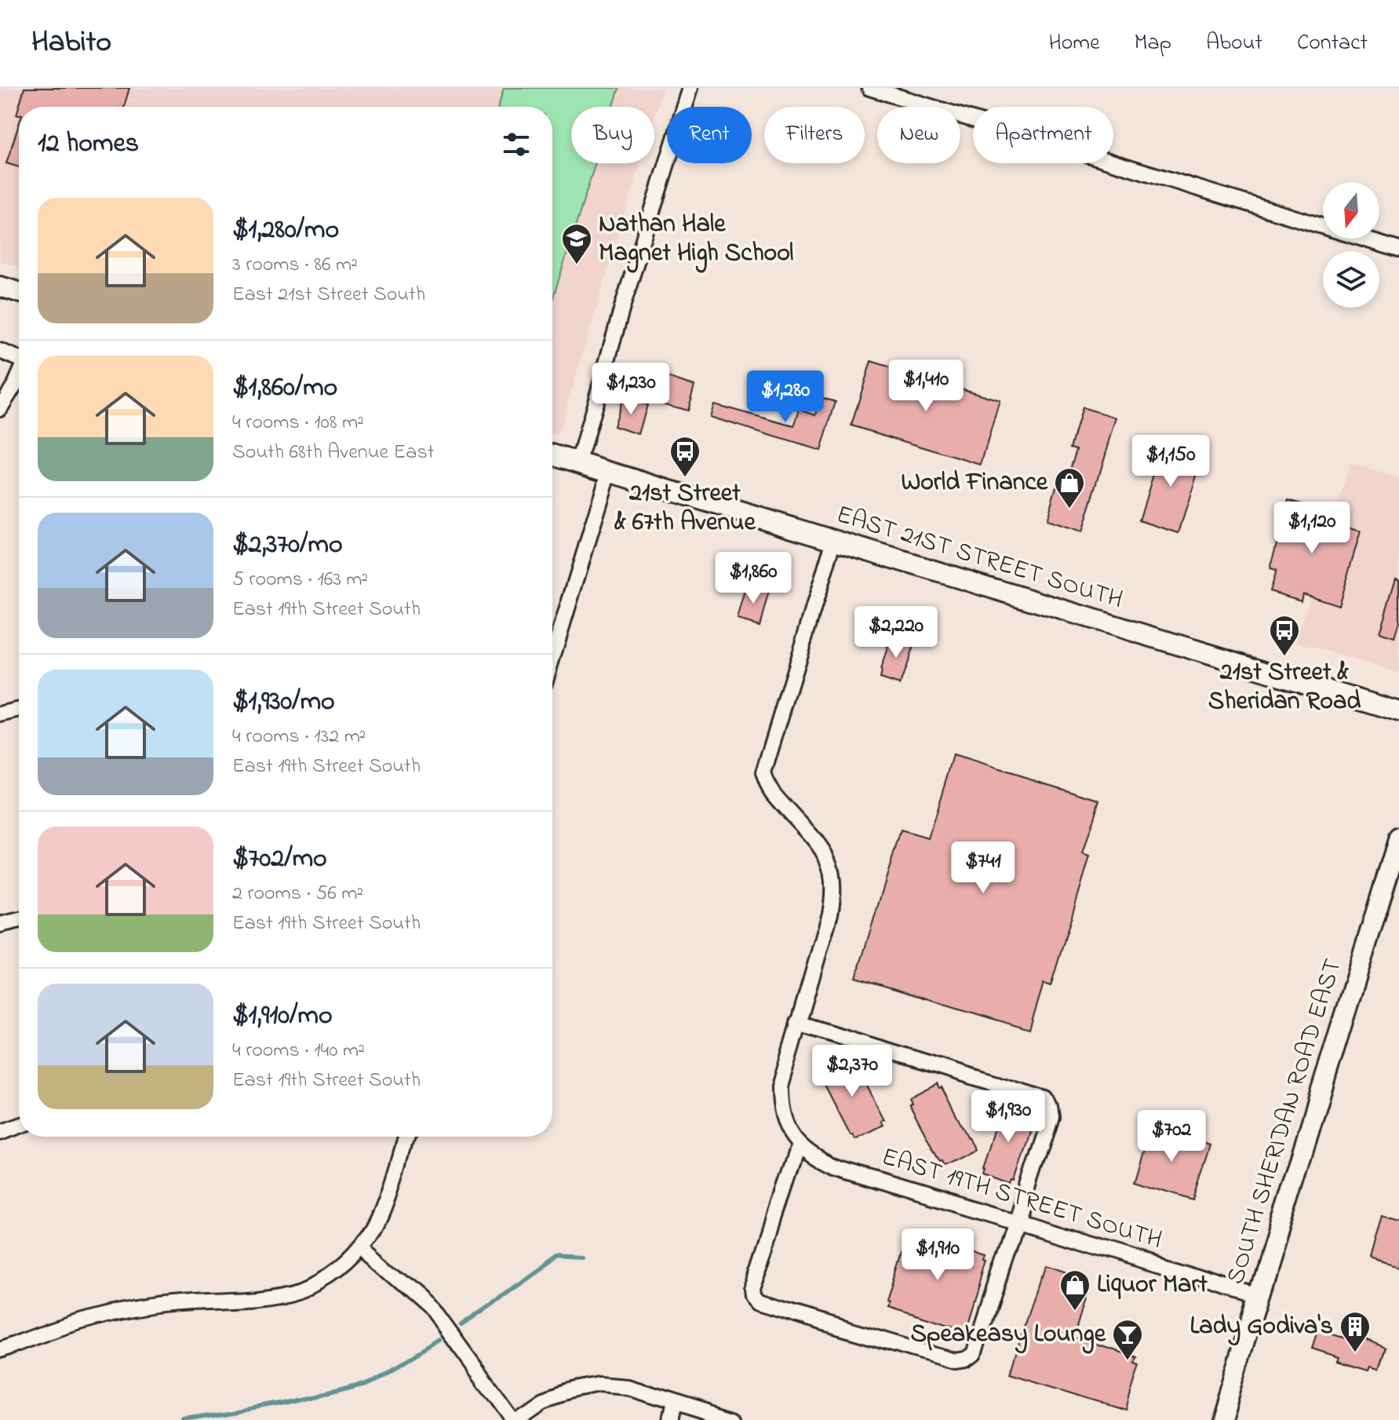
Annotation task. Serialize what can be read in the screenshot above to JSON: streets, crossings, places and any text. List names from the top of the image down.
{
  "streets": {
    "main road": ["EAST 21ST STREET SOUTH", "SOUTH SHERIDAN ROAD EAST"],
    "street": ["EAST 19TH STREET SOUTH"]
  },
  "crossings": [
    ["SOUTH SHERIDAN ROAD EAST", "EAST 19TH STREET SOUTH"]
  ],
  "places": {
    "school or university": ["Nathan Hale Magnet High School"],
    "bus stop": ["21st Street & 67th Avenue", "21st Street & Sheridan Road"],
    "shop": ["World Finance", "Liquor Mart"],
    "building": ["Lady Godiva's"],
    "bar": ["Speakeasy Lounge"]
  },
  "north": "bottom",
  "page": {
    "header": "Habito",
    "nav": [
      "Home",
      "Map",
      "About",
      "Contact"
    ],
    "chip": [
      "Buy",
      "Rent",
      "Filters",
      "New",
      "Apartment"
    ],
    "heading": "12 homes",
    "list": [
      {
        "name": "$1,280/mo",
        "note": "3 rooms · 86 m² · East 21st Street South"
      },
      {
        "name": "$1,860/mo",
        "note": "4 rooms · 108 m² · South 68th Avenue East"
      },
      {
        "name": "$2,370/mo",
        "note": "5 rooms · 163 m² · East 19th Street South"
      },
      {
        "name": "$1,930/mo",
        "note": "4 rooms · 132 m² · East 19th Street South"
      },
      {
        "name": "$702/mo",
        "note": "2 rooms · 56 m² · East 19th Street South"
      },
      {
        "name": "$1,910/mo",
        "note": "4 rooms · 140 m² · East 19th Street South"
      }
    ],
    "price": [
      "$1,410",
      "$1,230",
      "$1,280",
      "$1,150",
      "$1,120",
      "$1,860",
      "$2,220",
      "$741",
      "$2,370",
      "$1,930",
      "$702",
      "$1,910"
    ]
  }
}
